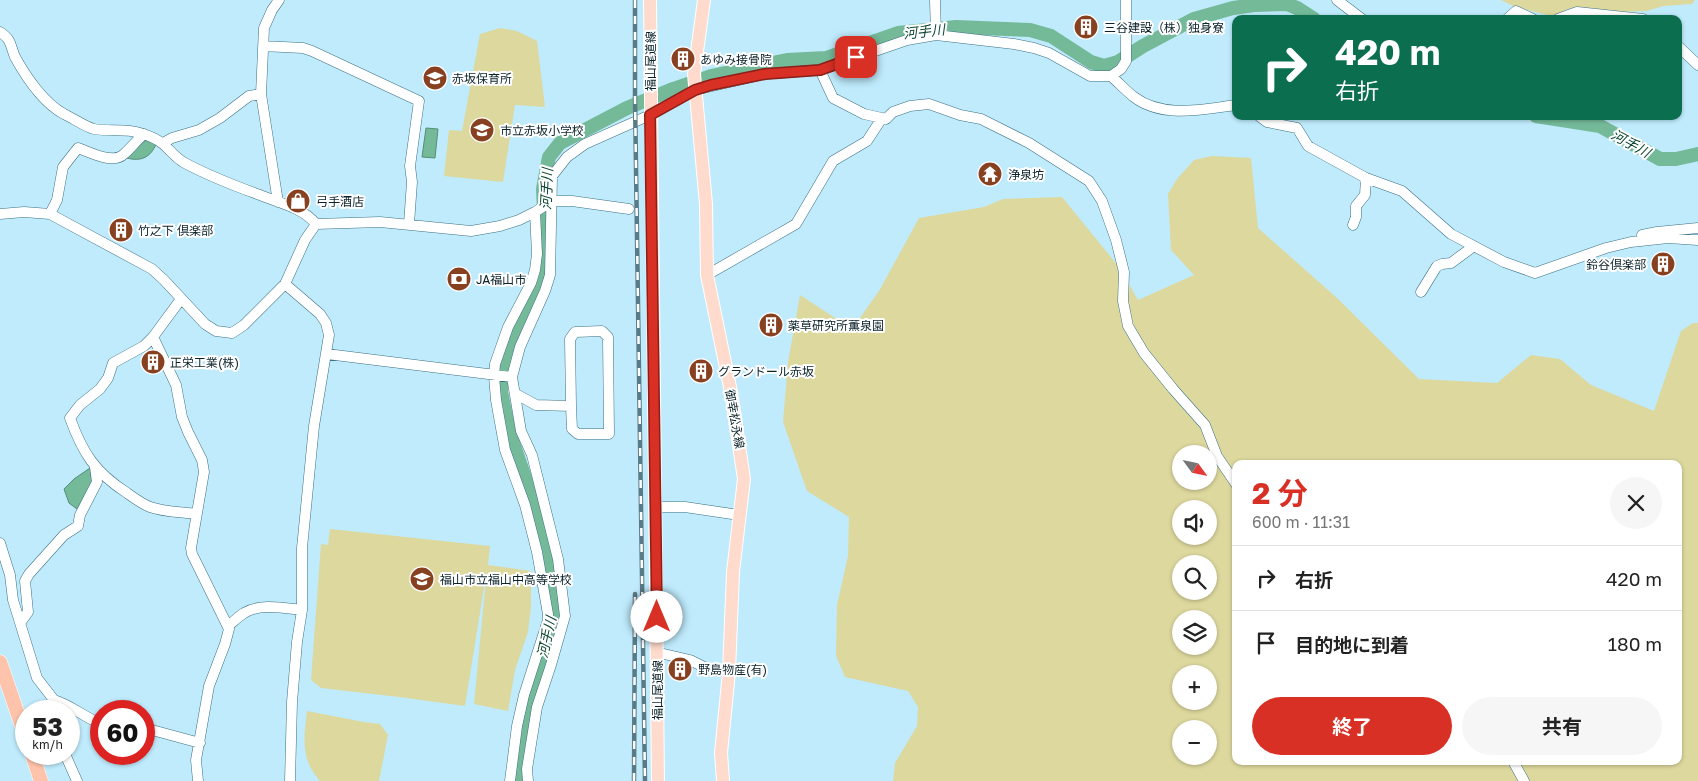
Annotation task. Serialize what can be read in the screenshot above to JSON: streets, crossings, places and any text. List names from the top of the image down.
{
  "streets": {
    "main road": ["福山尾道線", "御幸松永線"]
  },
  "water": ["河手川"],
  "places": {
    "building": [
      "三谷建設（株）独身寮",
      "あゆみ接骨院",
      "竹之下 倶楽部",
      "鈴谷倶楽部",
      "薬草研究所薫泉園",
      "正栄工業(株)",
      "グランドール赤坂",
      "野島物産(有)"
    ],
    "school or university": ["赤坂保育所", "市立赤坂小学校", "福山市立福山中高等学校"],
    "temple": ["浄泉坊"],
    "shop": ["弓手酒店"],
    "bank": ["JA福山市"]
  },
  "north": "bottom right",
  "page": {
    "turn": ["420 m", "右折"],
    "map_buttons": ["+", "−"],
    "heading": ["2 分", "600 m · 11:31"],
    "list": [
      {
        "name": "右折",
        "value": "420 m"
      },
      {
        "name": "目的地に到着",
        "value": "180 m"
      }
    ],
    "buttons": ["終了", "共有"],
    "speed": "53 km/h",
    "limit": "60"
  }
}
